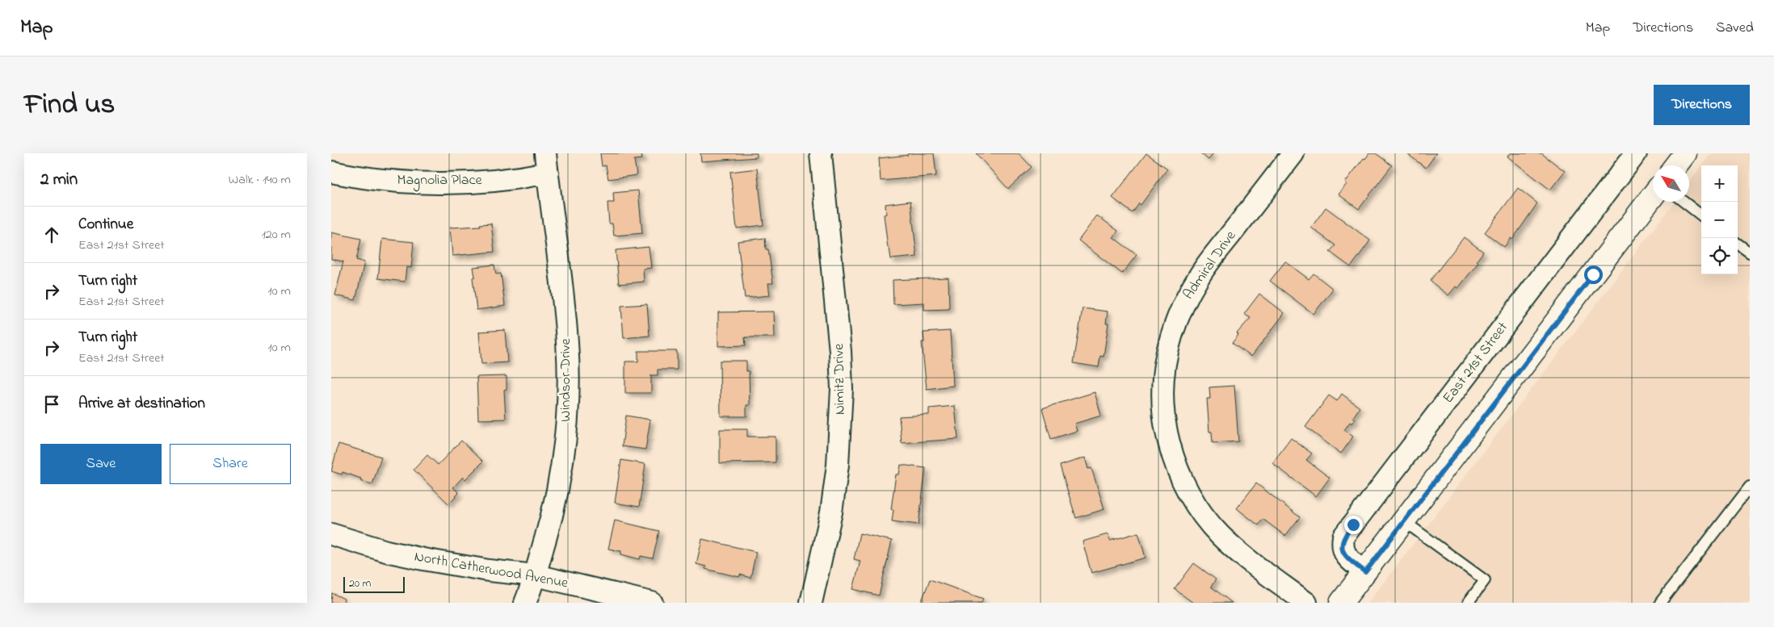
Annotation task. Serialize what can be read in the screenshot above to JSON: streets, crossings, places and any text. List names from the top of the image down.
{
  "streets": {
    "street": [
      "Magnolia Place",
      "Admiral Drive",
      "East 21st Street",
      "Nimitz Drive",
      "Windsor Drive",
      "North Catherwood Avenue"
    ]
  },
  "crossings": [
    ["Magnolia Place", "Windsor Drive"],
    ["Windsor Drive", "North Catherwood Avenue"]
  ],
  "scale_bar": "20 m",
  "north": "top left",
  "page": {
    "header": "Map",
    "nav": ["Map", "Directions", "Saved"],
    "title": "Find us",
    "buttons": [
      "Directions",
      ["Save", "Share"]
    ],
    "heading": ["2 min", "Walk · 140 m"],
    "map_buttons": ["+", "−"],
    "list": [
      ["Continue", "East 21st Street", "120 m"],
      ["Turn right", "East 21st Street", "10 m"],
      ["Turn right", "East 21st Street", "10 m"],
      "Arrive at destination"
    ],
    "scale": "20 m"
  }
}
